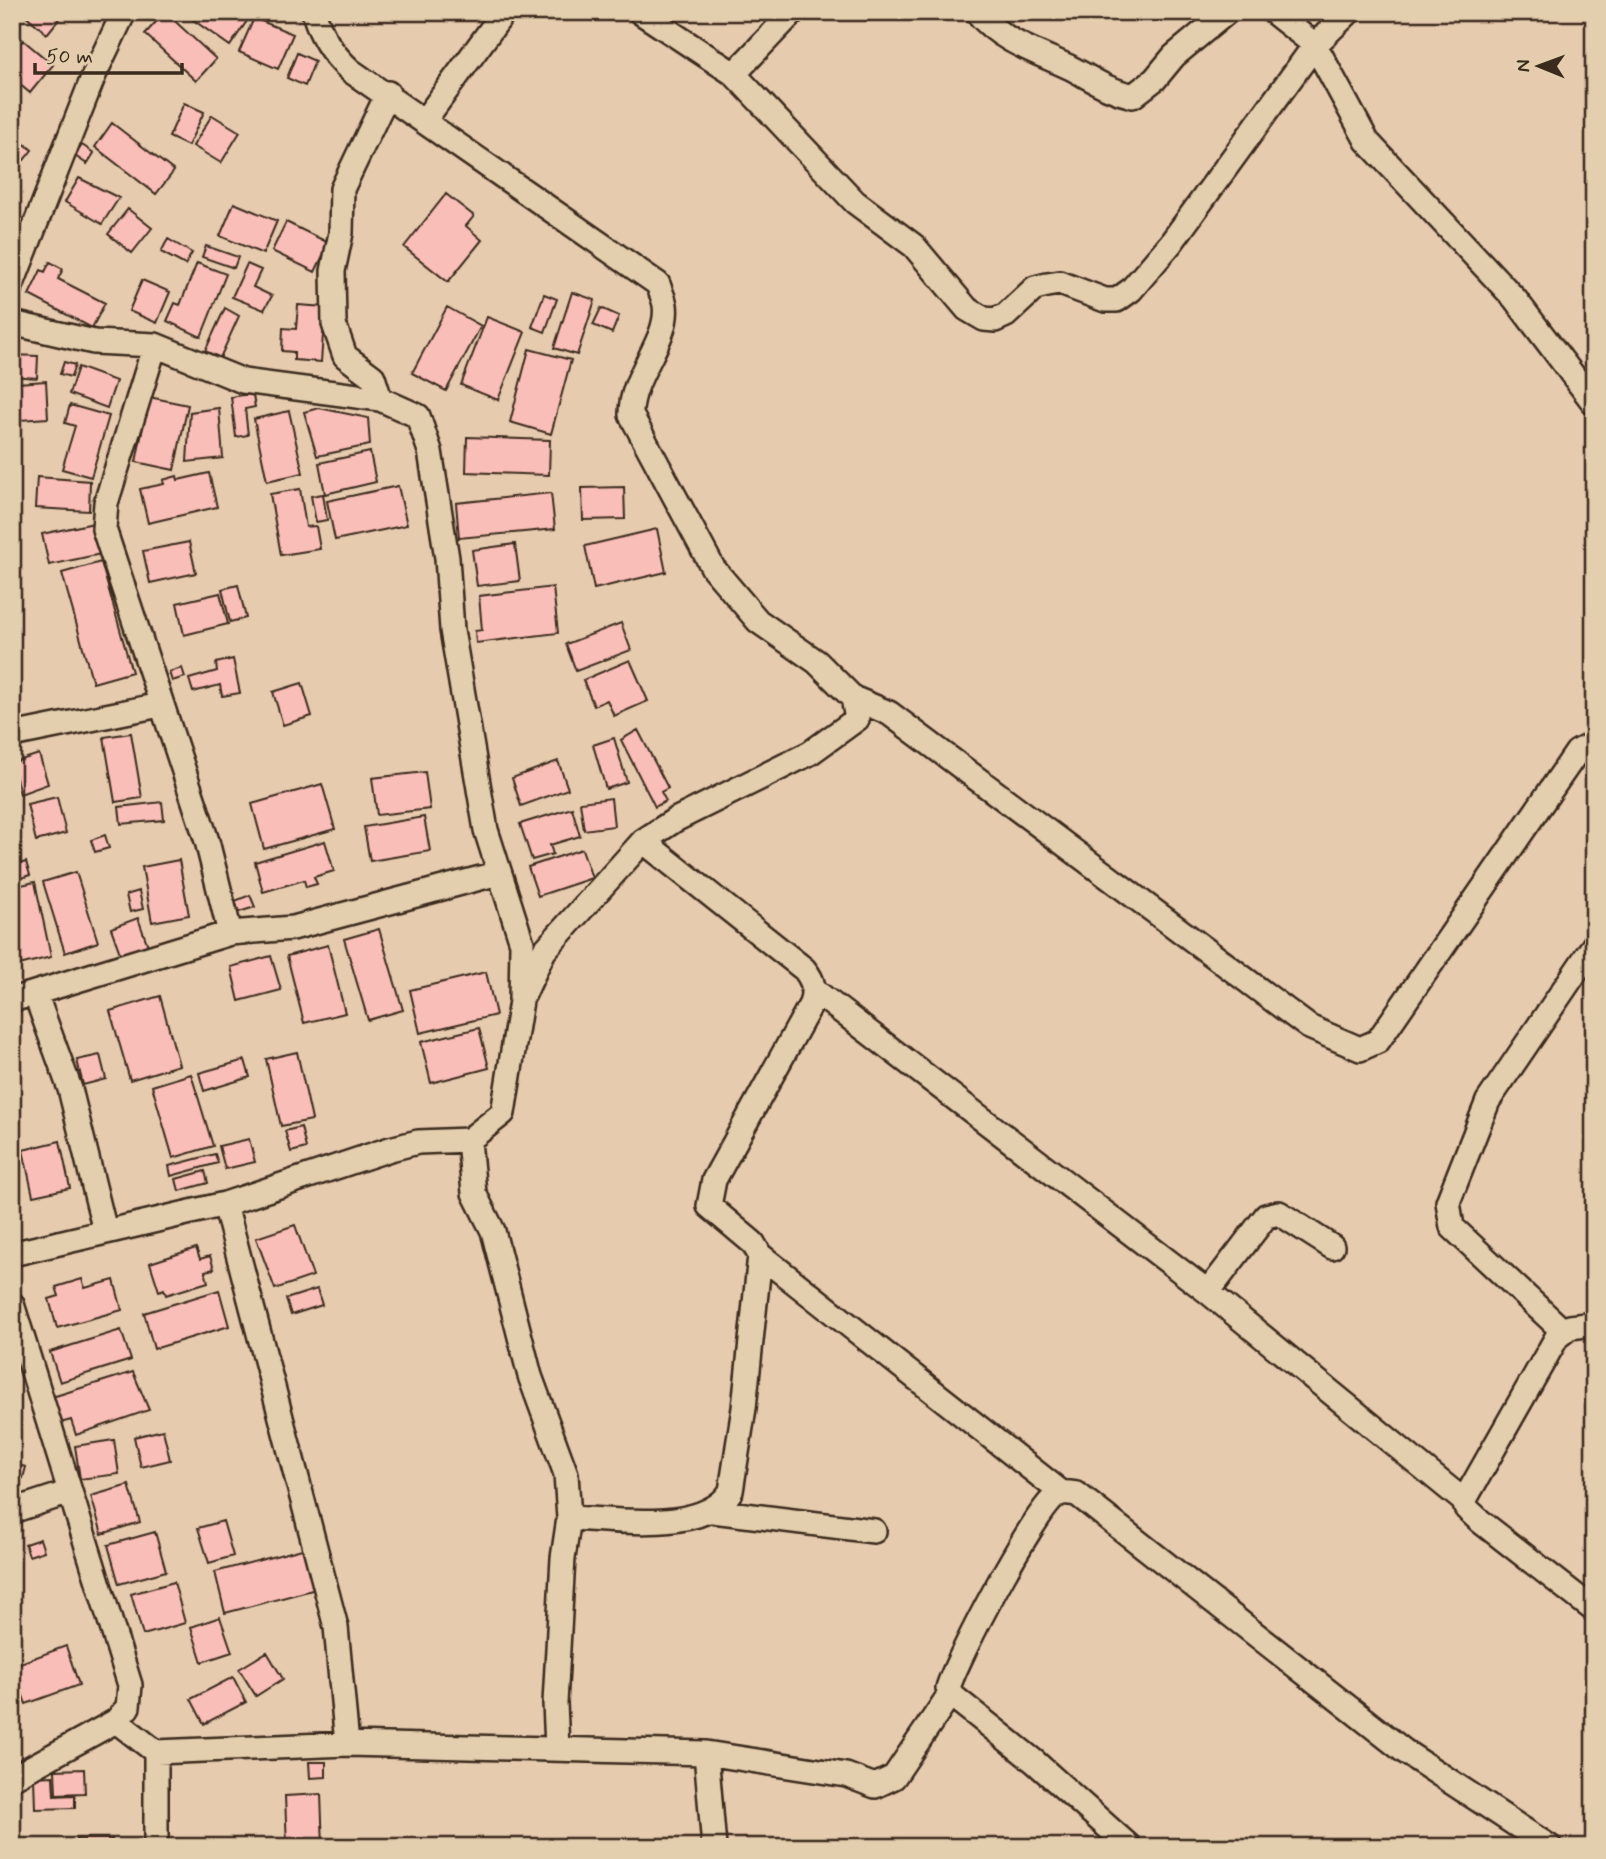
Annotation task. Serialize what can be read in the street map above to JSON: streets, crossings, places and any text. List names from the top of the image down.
{
  "scale_bar": "50 m",
  "north": "left"
}
